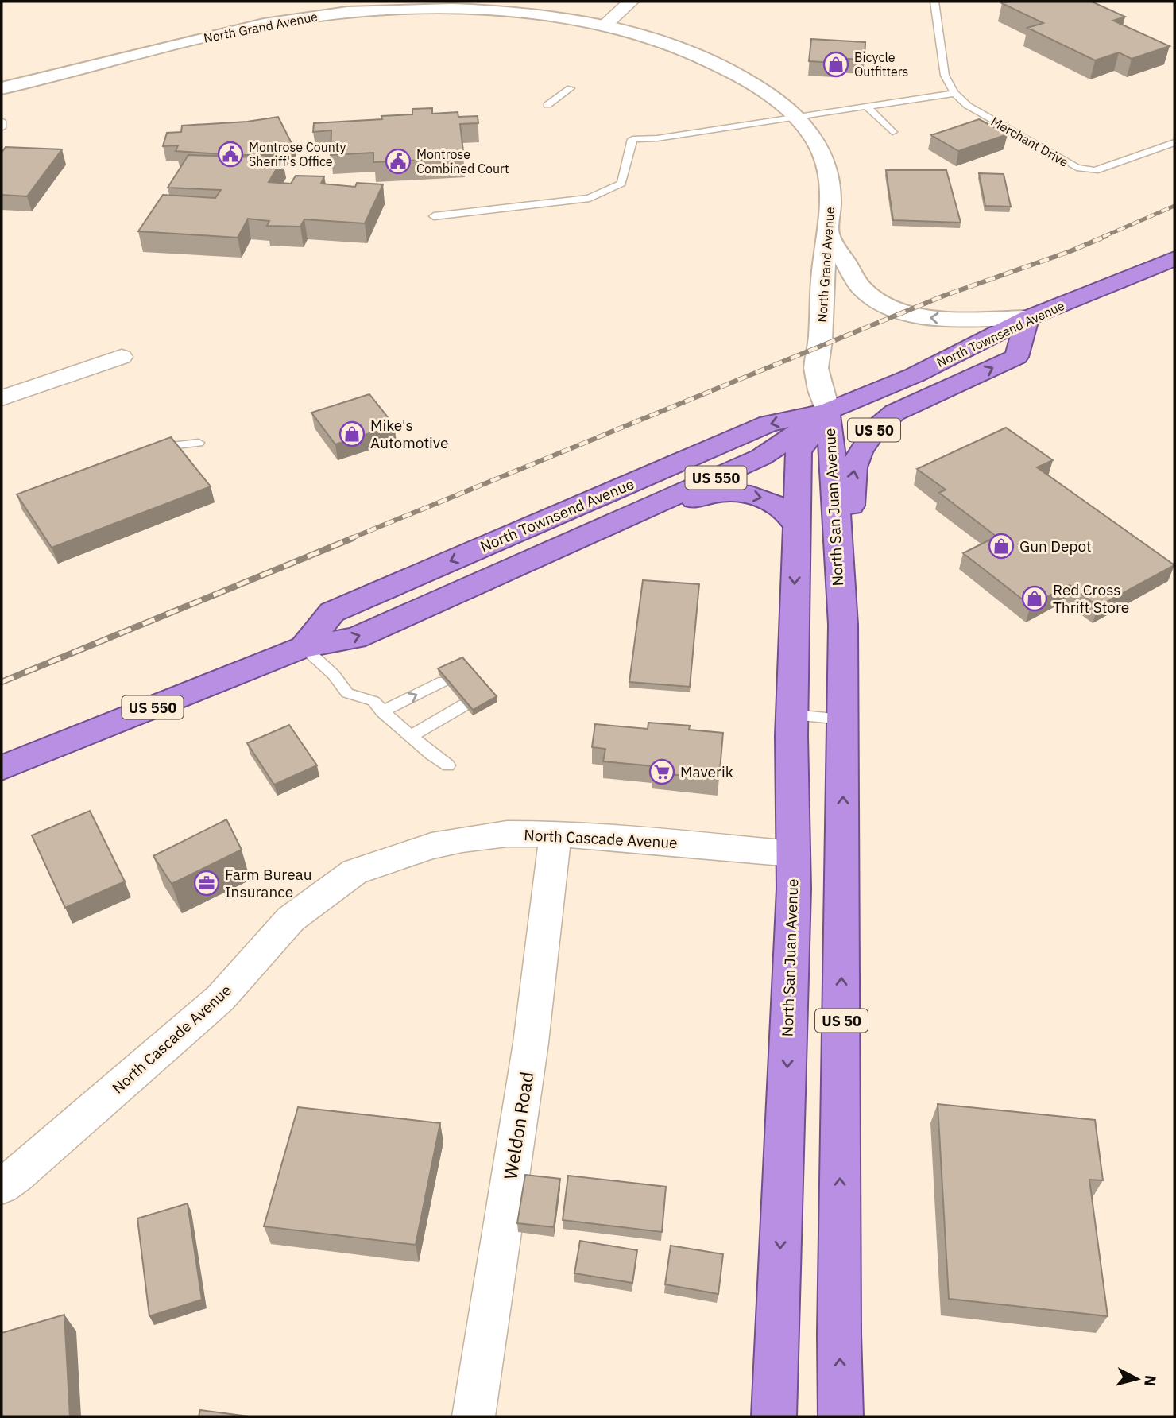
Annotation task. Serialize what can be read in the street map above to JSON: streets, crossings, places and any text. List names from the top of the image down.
{
  "streets": {
    "highway": [
      "North Townsend Avenue",
      "US 50",
      "US 550",
      "North San Juan Avenue"
    ],
    "street": ["North Grand Avenue", "North Cascade Avenue", "Weldon Road"],
    "lane": ["Merchant Drive"]
  },
  "crossings": [
    ["North Grand Avenue", "North Townsend Avenue"],
    ["North Grand Avenue", "North San Juan Avenue"],
    ["North Townsend Avenue", "US 50"],
    ["North Townsend Avenue", "North San Juan Avenue"],
    ["US 50", "North San Juan Avenue"],
    ["North San Juan Avenue", "North Cascade Avenue"],
    ["North Cascade Avenue", "Weldon Road"]
  ],
  "places": {
    "shop": [
      "Bicycle Outfitters",
      "Mike's Automotive",
      "Gun Depot",
      "Red Cross Thrift Store"
    ],
    "public building": ["Montrose County Sheriff's Office", "Montrose Combined Court"],
    "supermarket": ["Maverik"],
    "office": ["Farm Bureau Insurance"]
  },
  "north": "right"
}
